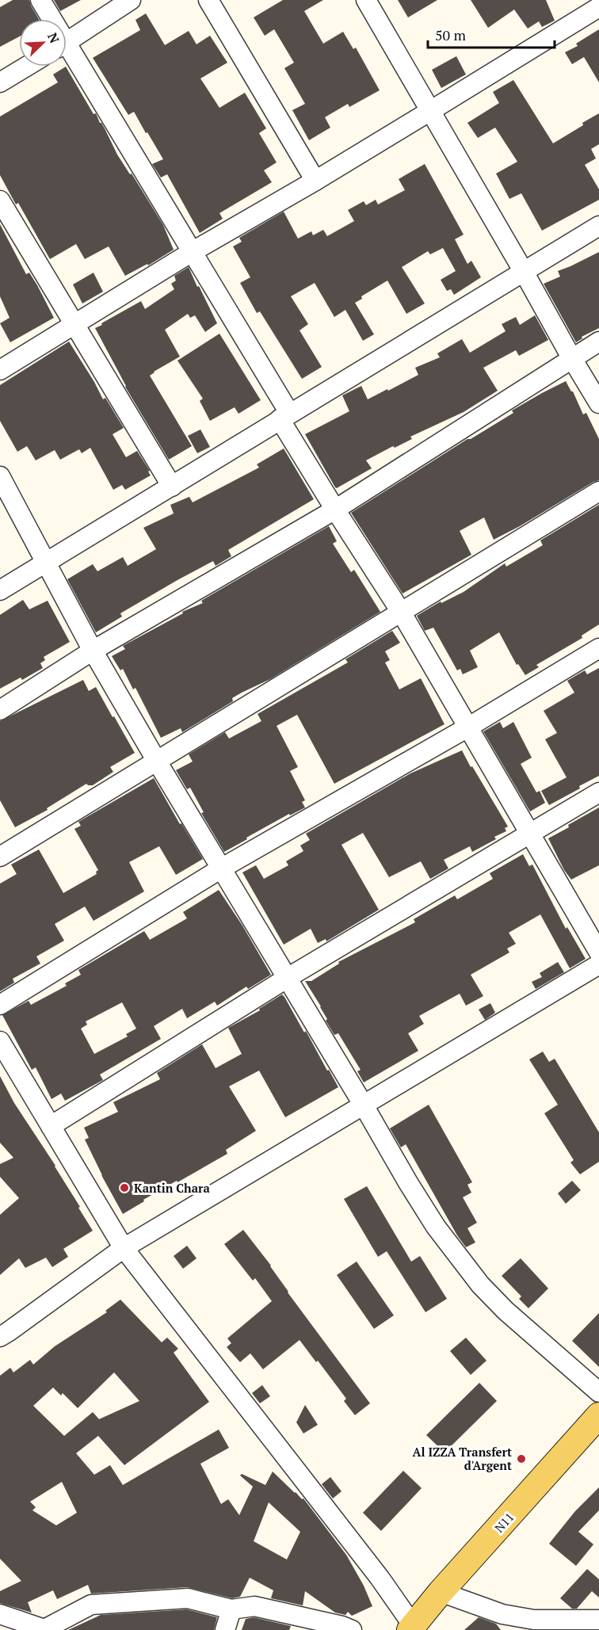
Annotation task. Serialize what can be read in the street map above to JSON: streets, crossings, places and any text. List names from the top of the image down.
{
  "streets": {
    "main road": ["N11"]
  },
  "places": ["Kantin Chara", "Al IZZA Transfert d'Argent"],
  "scale_bar": "50 m",
  "north": "top right"
}
